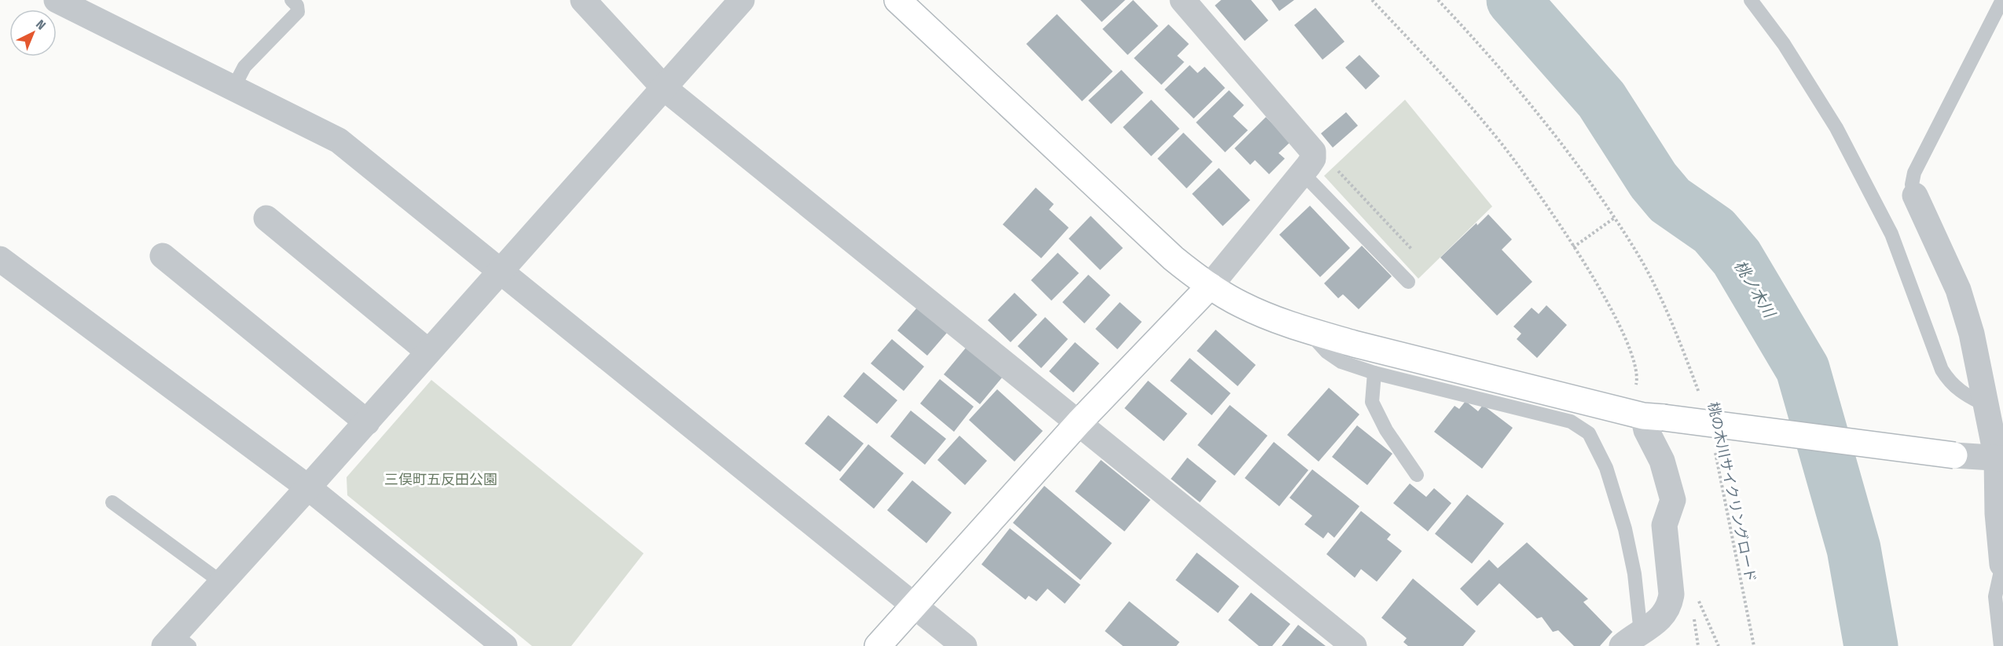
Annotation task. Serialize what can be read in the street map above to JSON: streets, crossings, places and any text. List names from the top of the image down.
{
  "streets": {
    "path": ["桃の木川サイクリングロード"]
  },
  "water": ["桃ノ木川"],
  "parks": ["三俣町五反田公園"],
  "north": "top right"
}
